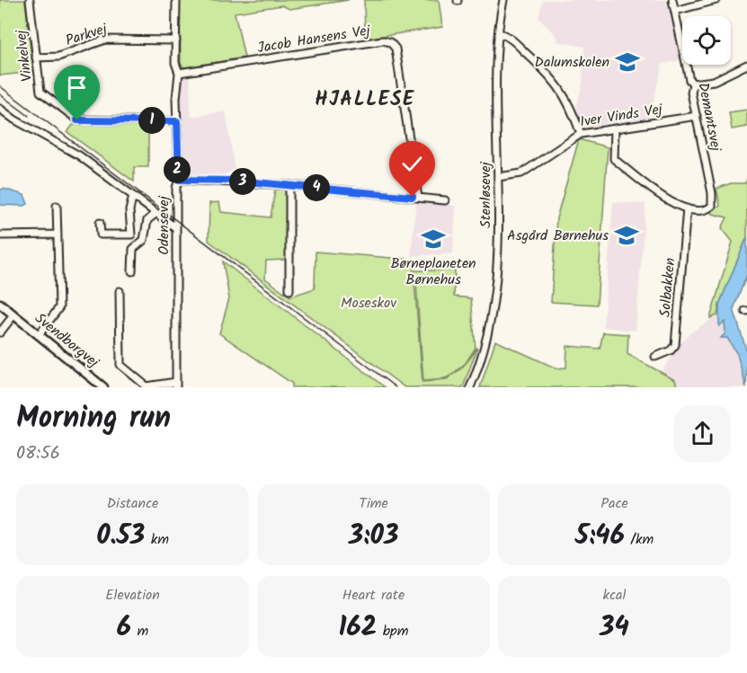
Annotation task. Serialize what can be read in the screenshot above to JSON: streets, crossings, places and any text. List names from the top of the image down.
{
  "streets": {
    "main road": ["Svendborgvej"],
    "street": [
      "Parkvej",
      "Jacob Hansens Vej",
      "Vinkelvej",
      "Iver Vinds Vej",
      "Demantsvej",
      "Stenløsevej",
      "Odensevej",
      "Solbakken"
    ]
  },
  "crossings": [
    ["Parkvej", "Vinkelvej"],
    ["Parkvej", "Odensevej"],
    ["Jacob Hansens Vej", "Odensevej"],
    ["Vinkelvej", "Odensevej"],
    ["Iver Vinds Vej", "Demantsvej"],
    ["Iver Vinds Vej", "Stenløsevej"],
    ["Demantsvej", "Solbakken"]
  ],
  "districts": ["HJALLESE"],
  "parks": ["Moseskov"],
  "places": {
    "school or university": ["Dalumskolen", "Asgård Børnehus", "Børneplaneten Børnehus"]
  },
  "page": {
    "pins": [
      "1",
      "2",
      "3",
      "4"
    ],
    "heading": ["Morning run", "08:56"],
    "stats": [
      ["Distance", "0.53 km"],
      ["Time", "3:03"],
      ["Pace", "5:46 /km"],
      ["Elevation", "6 m"],
      ["Heart rate", "162 bpm"],
      ["kcal", "34"]
    ]
  }
}
